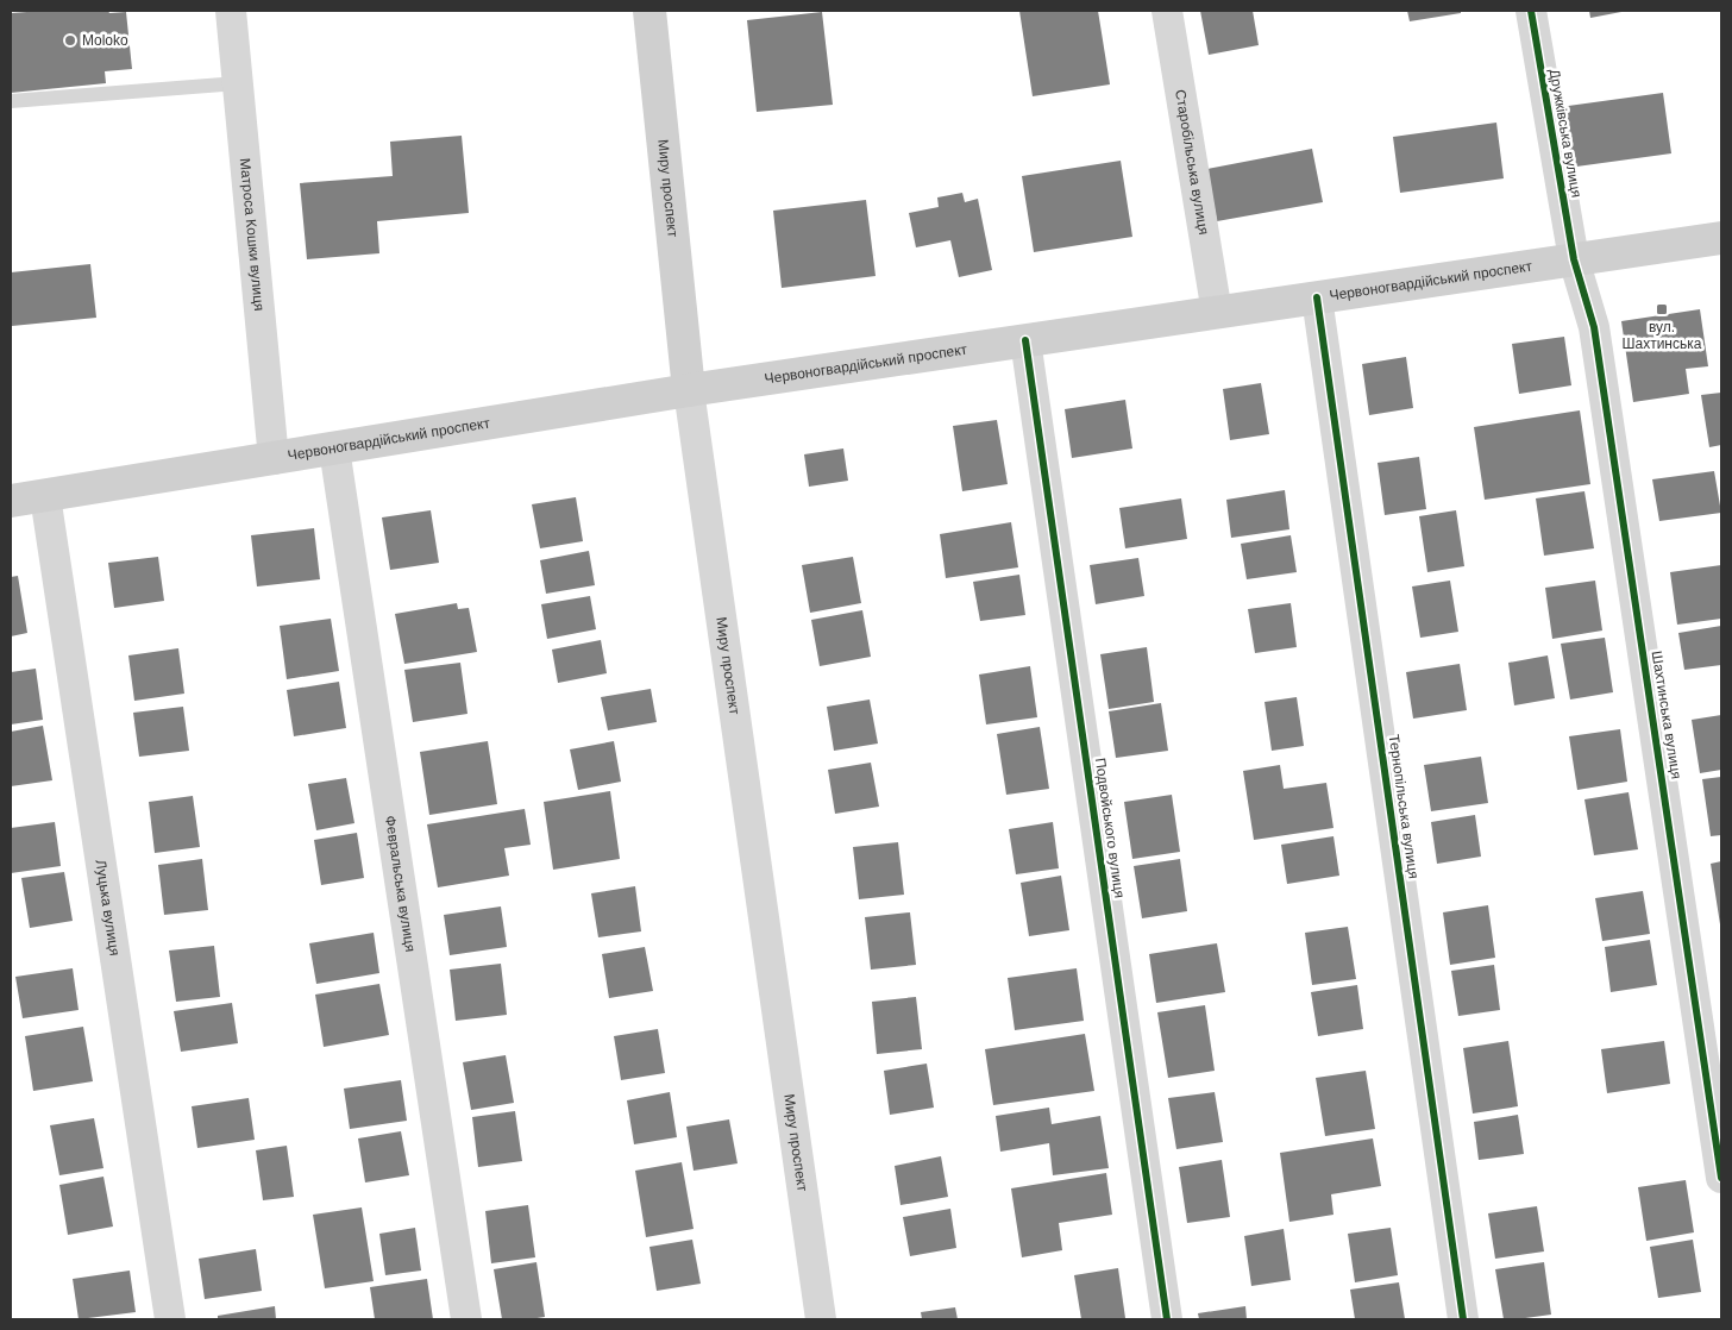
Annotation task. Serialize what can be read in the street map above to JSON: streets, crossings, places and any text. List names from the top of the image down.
{
  "streets": {
    "main road": ["Миру проспект", "Червоногвардійський проспект"],
    "street": [
      "Дружківська вулиця",
      "Старобільська вулиця",
      "Матроса Кошки вулиця",
      "Шахтинська вулиця",
      "Тернопільська вулиця",
      "Подвойського вулиця",
      "Февральська вулиця",
      "Луцька вулиця"
    ]
  },
  "crossings": [
    ["Дружківська вулиця", "Червоногвардійський проспект"],
    ["Дружківська вулиця", "Шахтинська вулиця"],
    ["Старобільська вулиця", "Червоногвардійський проспект"],
    ["Миру проспект", "Червоногвардійський проспект"],
    ["Матроса Кошки вулиця", "Червоногвардійський проспект"],
    ["Червоногвардійський проспект", "Шахтинська вулиця"],
    ["Червоногвардійський проспект", "Тернопільська вулиця"],
    ["Червоногвардійський проспект", "Подвойського вулиця"],
    ["Червоногвардійський проспект", "Февральська вулиця"],
    ["Червоногвардійський проспект", "Луцька вулиця"]
  ],
  "places": {
    "other": ["Moloko"],
    "transit": ["вул. Шахтинська"]
  }
}
